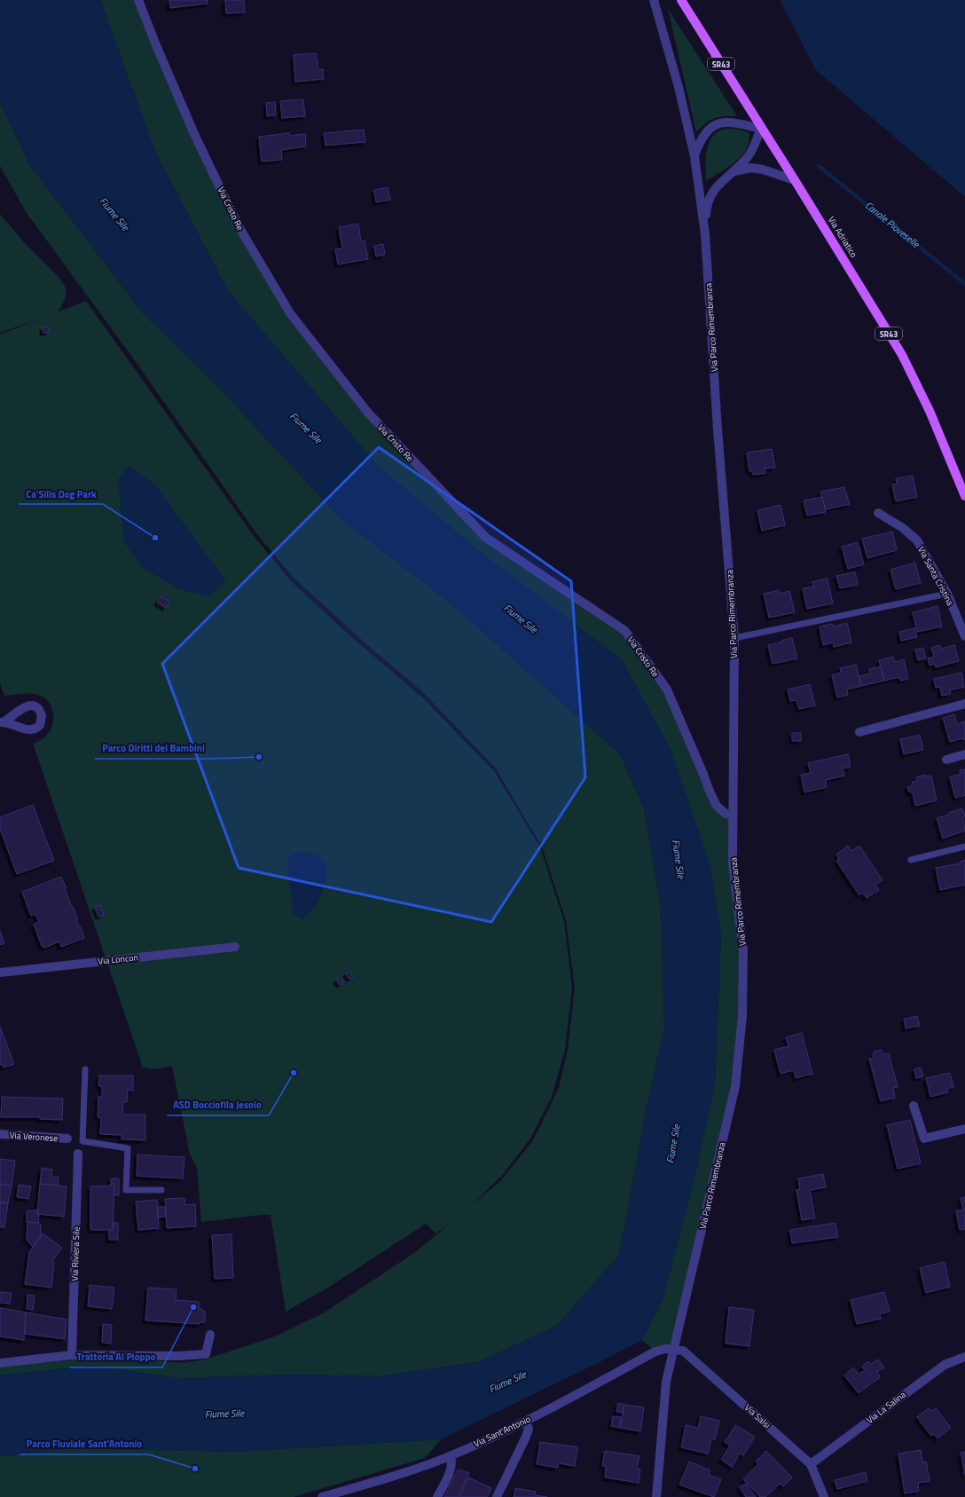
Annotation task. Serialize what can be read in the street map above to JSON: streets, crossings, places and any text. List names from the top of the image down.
{
  "streets": {
    "main road": ["SR43", "Via Adriatico"],
    "street": [
      "Via Cristo Re",
      "Via Parco Rimembranza",
      "Via Santa Cristina",
      "Via Loncon",
      "Via Veronese",
      "Via Riviera Sile",
      "Via La Salina",
      "Via Salsi",
      "Via Sant'Antonio"
    ]
  },
  "crossings": [
    ["Via Cristo Re", "Via Parco Rimembranza"],
    ["Via Adriatico", "Via Parco Rimembranza"],
    ["Via Parco Rimembranza", "Via Salsi"],
    ["Via Parco Rimembranza", "Via Sant'Antonio"],
    ["Via La Salina", "Via Salsi"],
    ["Via Salsi", "Via Sant'Antonio"]
  ],
  "water": ["Fiume Sile", "Canale Pioveselle"],
  "places": [
    "Ca'Silis Dog Park",
    "Parco Diritti dei Bambini",
    "ASD Bocciofila Jesolo",
    "Trattoria Al Pioppo",
    "Parco Fluviale Sant'Antonio"
  ]
}
